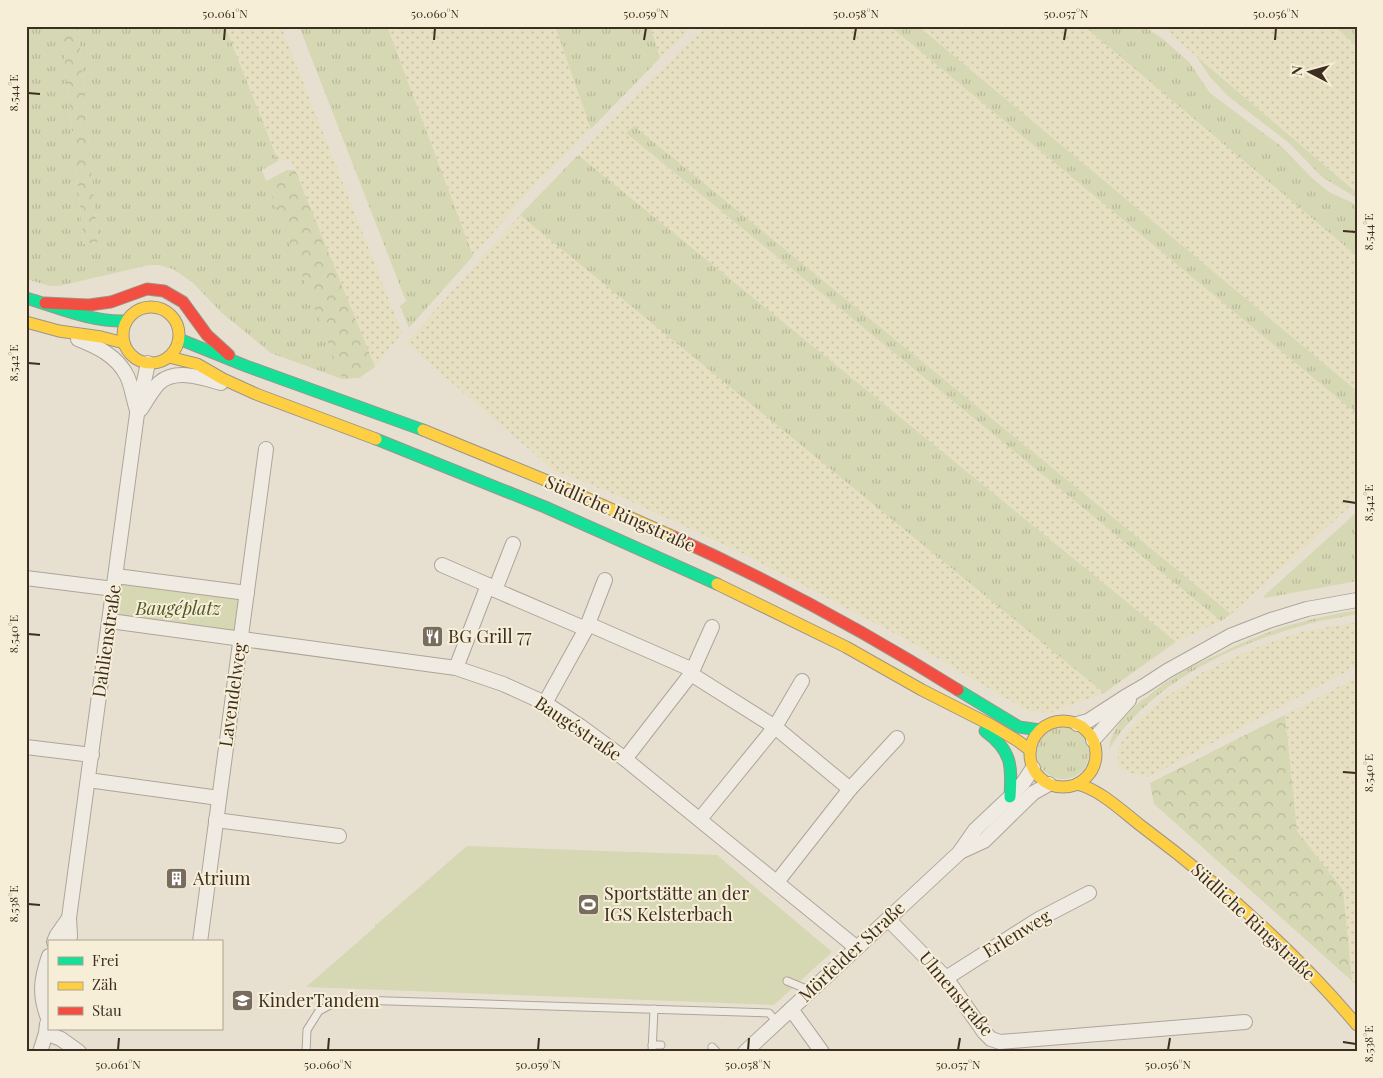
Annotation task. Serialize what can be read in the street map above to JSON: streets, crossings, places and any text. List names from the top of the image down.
{
  "streets": {
    "main road": ["Südliche Ringstraße"],
    "street": [
      "Dahlienstraße",
      "Lavendelweg",
      "Baugéstraße",
      "Erlenweg",
      "Mörfelder Straße",
      "Ulmenstraße"
    ]
  },
  "crossings": [
    ["Südliche Ringstraße", "Dahlienstraße"],
    ["Südliche Ringstraße", "Mörfelder Straße"],
    ["Lavendelweg", "Baugéstraße"],
    ["Baugéstraße", "Mörfelder Straße"],
    ["Erlenweg", "Ulmenstraße"],
    ["Mörfelder Straße", "Ulmenstraße"]
  ],
  "parks": ["Baugéplatz"],
  "places": {
    "restaurant": ["BG Grill 77"],
    "building": ["Atrium"],
    "sports": ["Sportstätte an der IGS Kelsterbach"],
    "school or university": ["KinderTandem"]
  },
  "legend": ["Frei", "Zäh", "Stau"],
  "north": "left",
  "coordinates": [
    "50.061°N",
    "50.060°N",
    "50.059°N",
    "50.058°N",
    "50.057°N",
    "50.056°N",
    "8.544°E",
    "8.542°E",
    "8.540°E",
    "8.538°E"
  ]
}
